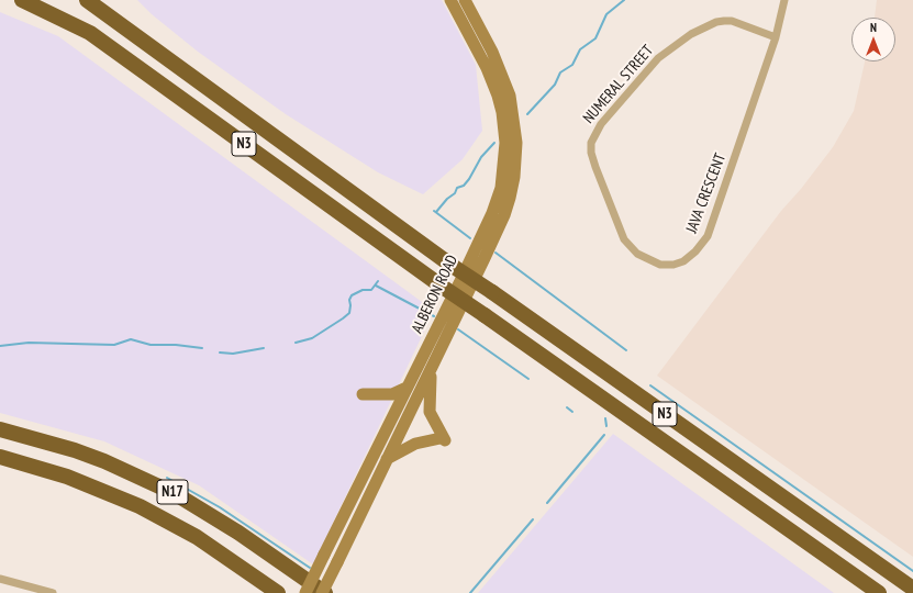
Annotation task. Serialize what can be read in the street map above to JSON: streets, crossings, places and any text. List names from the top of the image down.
{
  "streets": {
    "highway": ["N3", "N17"],
    "main road": ["ALBERON ROAD"],
    "street": ["NUMERAL STREET", "JAVA CRESCENT"]
  },
  "crossings": [
    ["NUMERAL STREET", "JAVA CRESCENT"]
  ],
  "north": "top"
}
